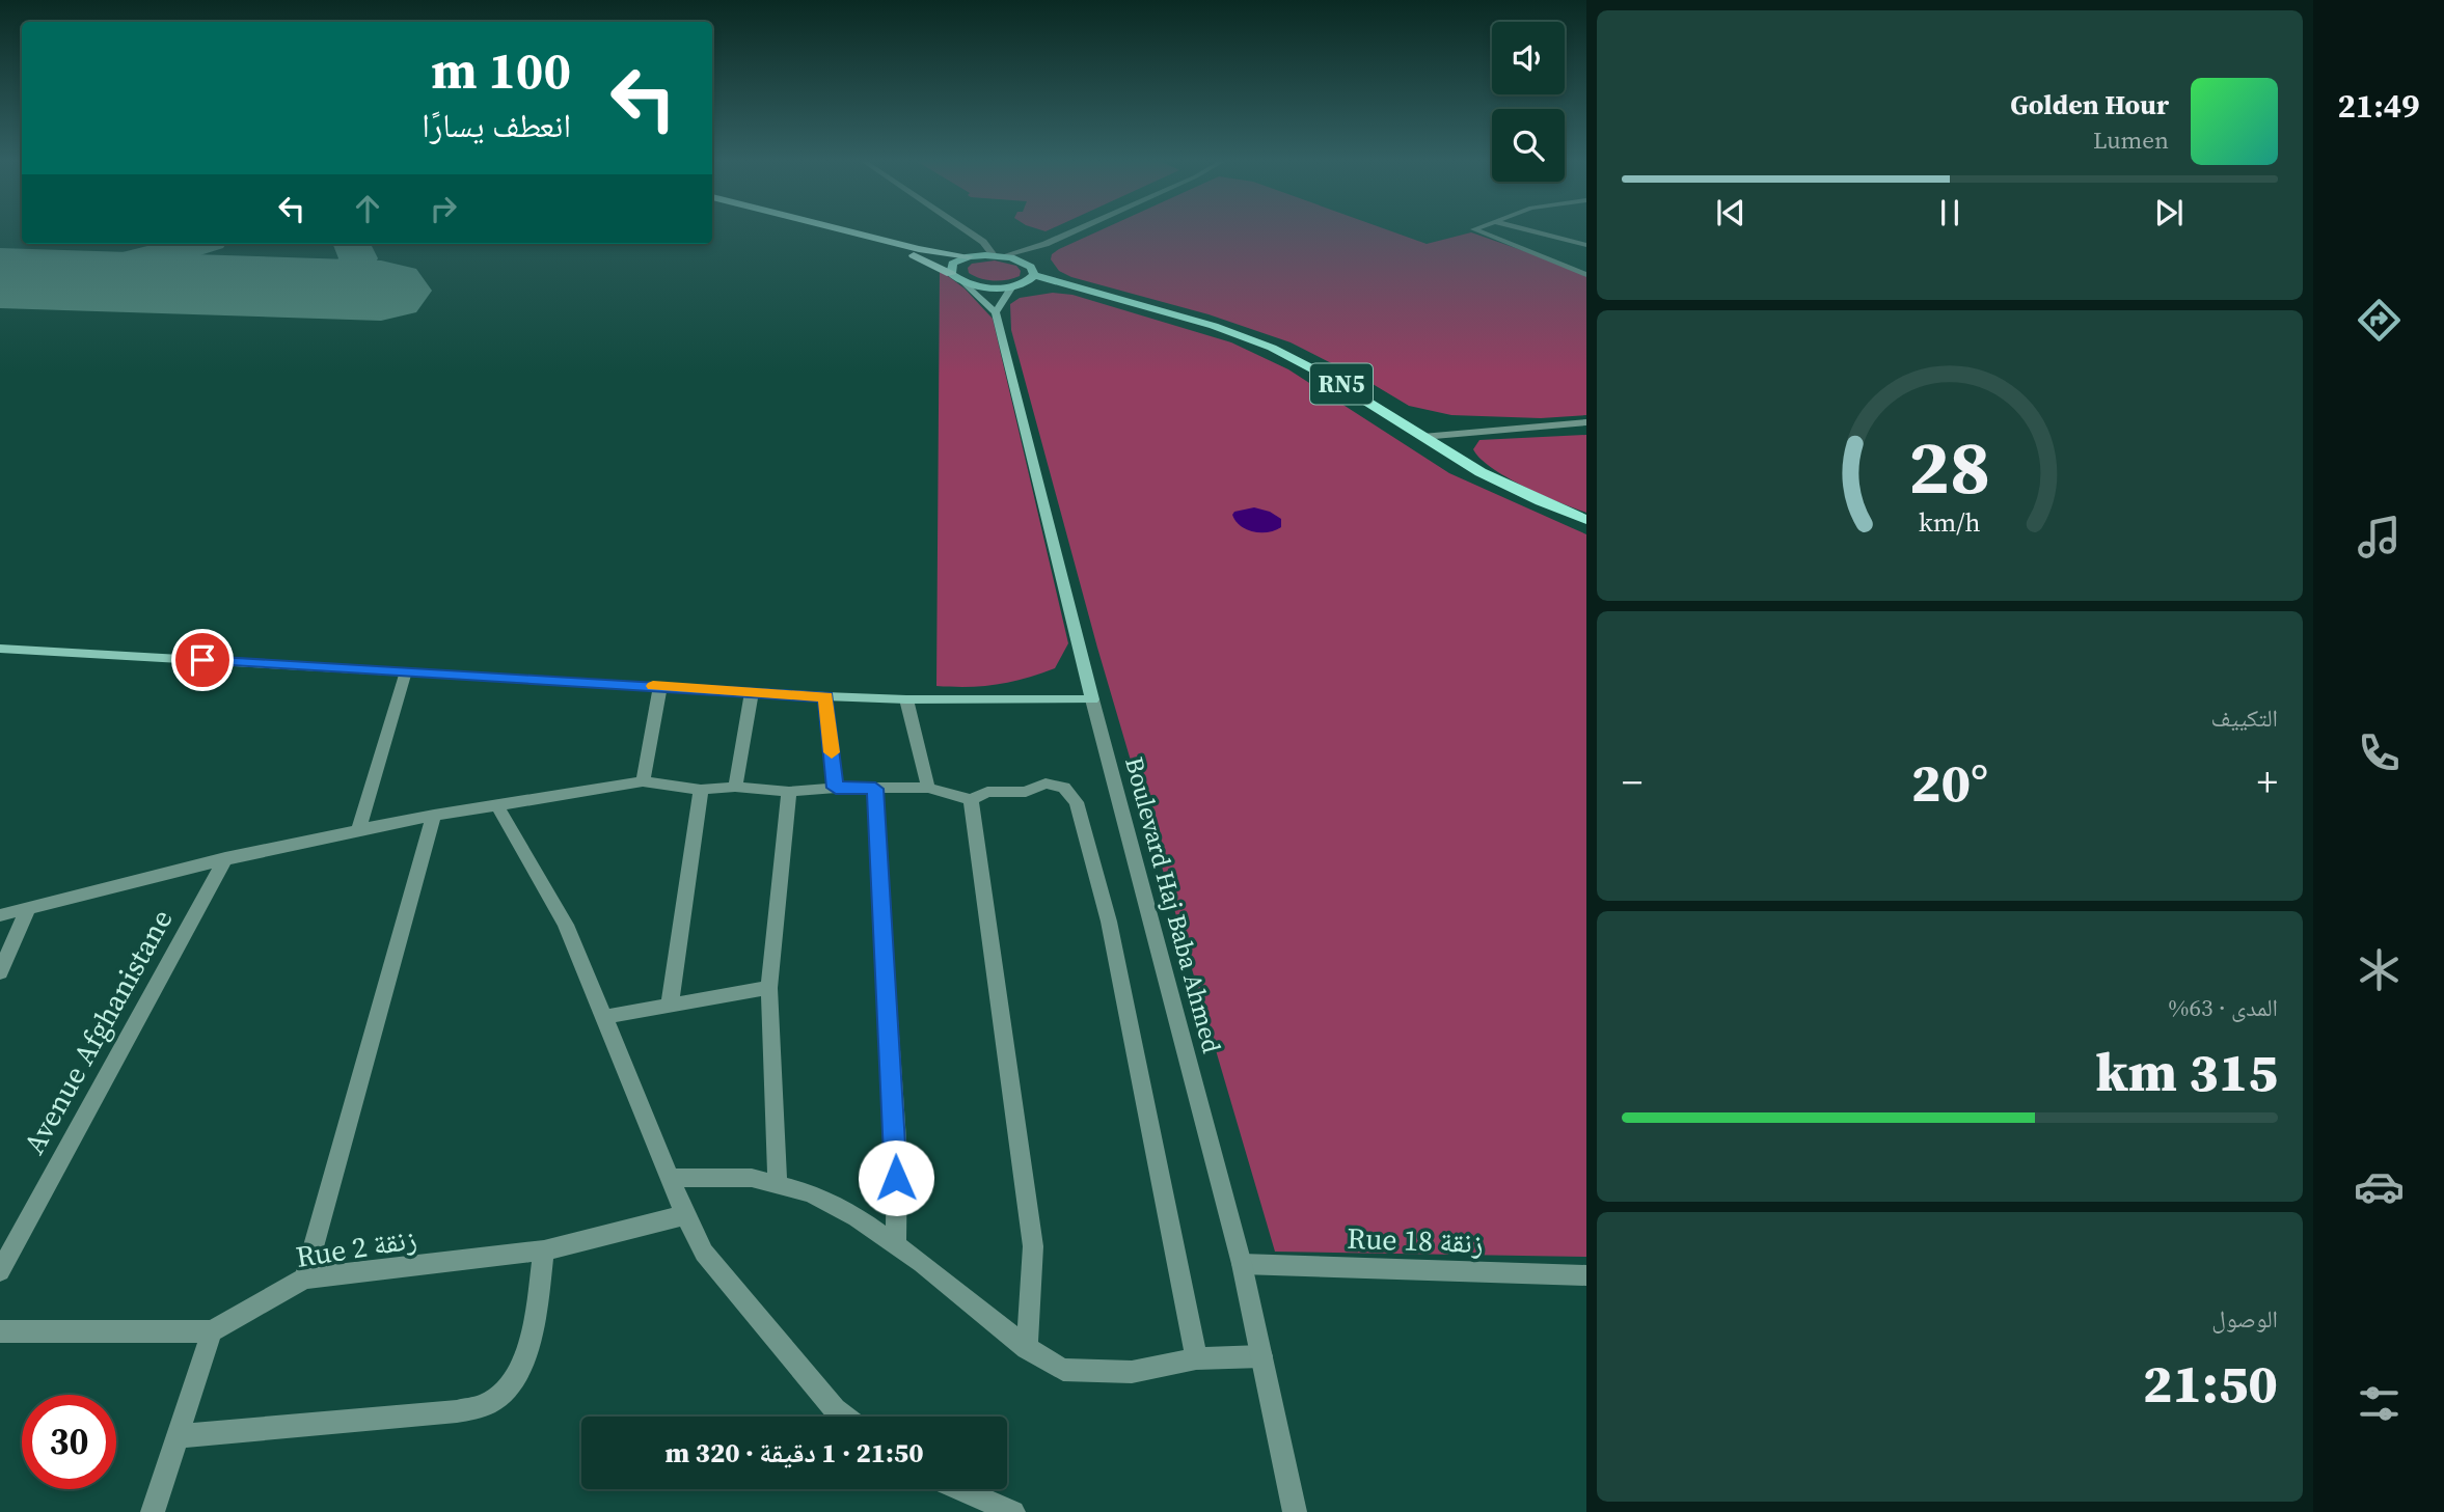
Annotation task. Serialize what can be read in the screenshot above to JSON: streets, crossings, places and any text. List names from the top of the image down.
{
  "streets": {
    "highway": ["RN5"],
    "main road": ["Boulevard Haj Baba Ahmed"],
    "street": ["Avenue Afghanistane", "Rue 18 زنقة", "Rue 2 زنقة"]
  },
  "crossings": [
    ["Boulevard Haj Baba Ahmed", "Rue 18 زنقة"]
  ],
  "page": {
    "tabs": "21:49",
    "turn": ["100 m", "انعطف يسارًا"],
    "song": ["Golden Hour", "Lumen"],
    "tile": [
      "التكييف",
      ["المدى · 63%", "315 km"],
      ["الوصول", "21:50"]
    ],
    "heat": ["−", "20°", "+"],
    "limit": "30",
    "trip": "21:50 · 1 دقيقة · 320 m",
    "gauge": ["28", "km/h"]
  }
}
